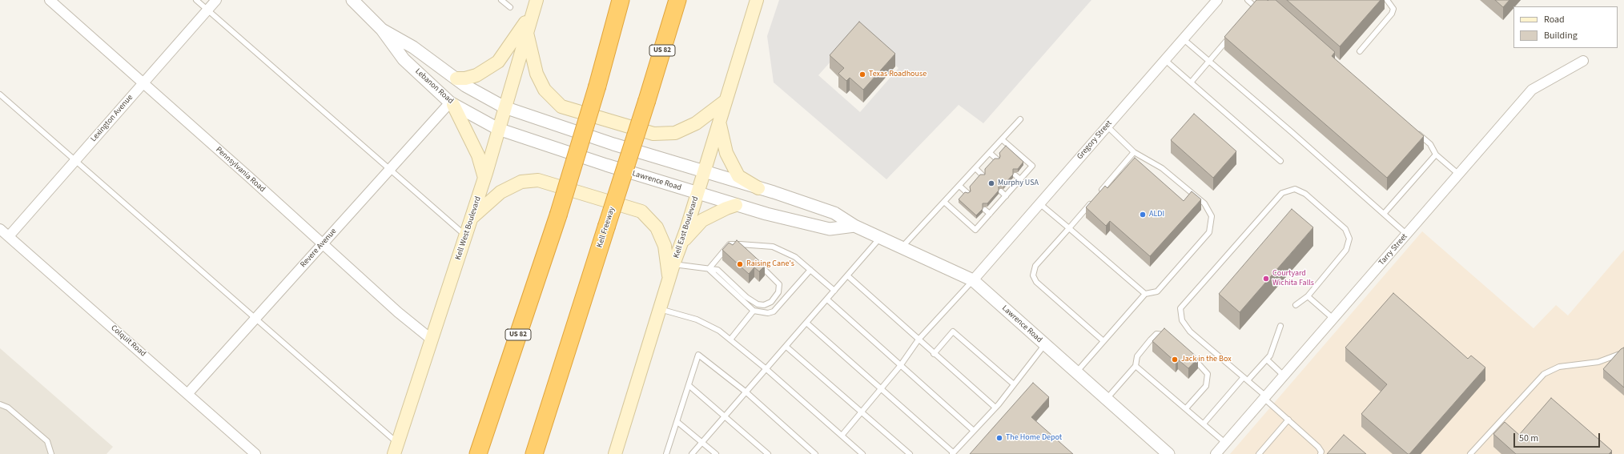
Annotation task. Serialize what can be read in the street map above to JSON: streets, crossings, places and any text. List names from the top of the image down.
{
  "streets": {
    "highway": ["US 82", "Kell Freeway"],
    "main road": ["Kell East Boulevard", "Kell West Boulevard"],
    "street": [
      "Lebanon Road",
      "Lexington Avenue",
      "Gregory Street",
      "Pennsylvania Road",
      "Lawrence Road",
      "Revere Avenue",
      "Tarry Street",
      "Colquit Road"
    ]
  },
  "crossings": [
    ["Lebanon Road", "Lawrence Road"],
    ["Lebanon Road", "Kell West Boulevard"],
    ["Lebanon Road", "Revere Avenue"],
    ["Lexington Avenue", "Pennsylvania Road"],
    ["Lexington Avenue", "Colquit Road"],
    ["Gregory Street", "Lawrence Road"],
    ["Pennsylvania Road", "Kell West Boulevard"],
    ["Pennsylvania Road", "Revere Avenue"],
    ["Lawrence Road", "Kell East Boulevard"],
    ["Lawrence Road", "Kell West Boulevard"],
    ["Revere Avenue", "Colquit Road"]
  ],
  "places": [
    "Texas Roadhouse",
    "Murphy USA",
    "ALDI",
    "Raising Cane's",
    "Courtyard Wichita Falls",
    "Jack in the Box",
    "The Home Depot"
  ],
  "legend": ["Road", "Building"],
  "scale_bar": "50 m"
}
